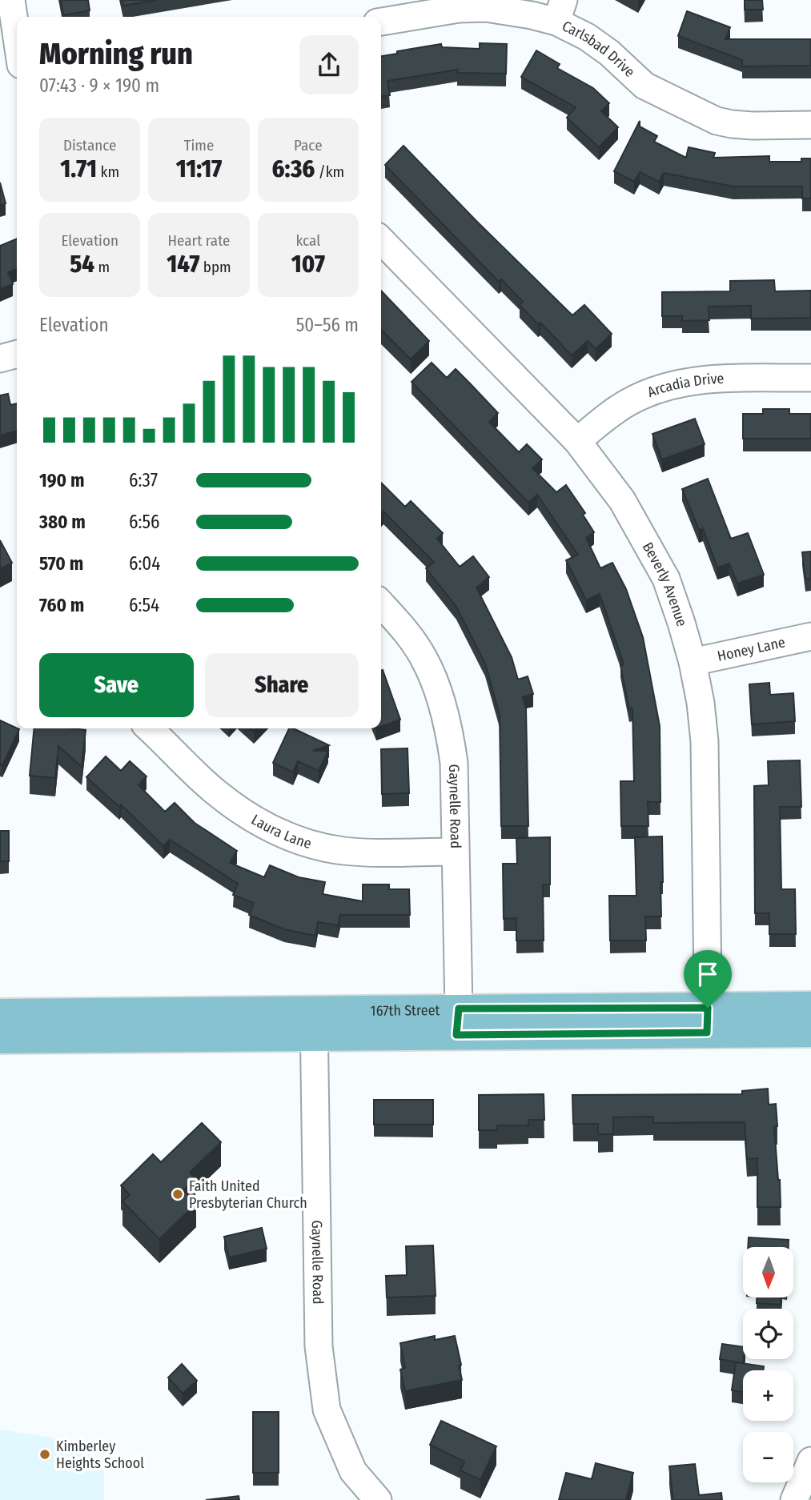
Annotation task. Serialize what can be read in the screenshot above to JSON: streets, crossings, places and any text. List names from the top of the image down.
{
  "streets": {
    "main road": ["167th Street"],
    "street": [
      "Carlsbad Drive",
      "Arcadia Drive",
      "Beverly Avenue",
      "Honey Lane",
      "Gaynelle Road",
      "Laura Lane"
    ]
  },
  "crossings": [
    ["Arcadia Drive", "Beverly Avenue"],
    ["Beverly Avenue", "Honey Lane"],
    ["Beverly Avenue", "167th Street"],
    ["Gaynelle Road", "Laura Lane"],
    ["Gaynelle Road", "167th Street"]
  ],
  "places": ["Faith United Presbyterian Church", "Kimberley Heights School"],
  "north": "bottom",
  "page": {
    "heading": ["Morning run", "07:43 · 9 × 190 m"],
    "stats": [
      ["Distance", "1.71 km"],
      ["Time", "11:17"],
      ["Pace", "6:36 /km"],
      ["Elevation", "54 m"],
      ["Heart rate", "147 bpm"],
      ["kcal", "107"]
    ],
    "chart": ["Elevation", "50–56 m"],
    "list": [
      {
        "name": "190 m",
        "note": "6:37"
      },
      {
        "name": "380 m",
        "note": "6:56"
      },
      {
        "name": "570 m",
        "note": "6:04"
      },
      {
        "name": "760 m",
        "note": "6:54"
      }
    ],
    "buttons": ["Save", "Share"],
    "map_buttons": ["+", "−"]
  }
}
